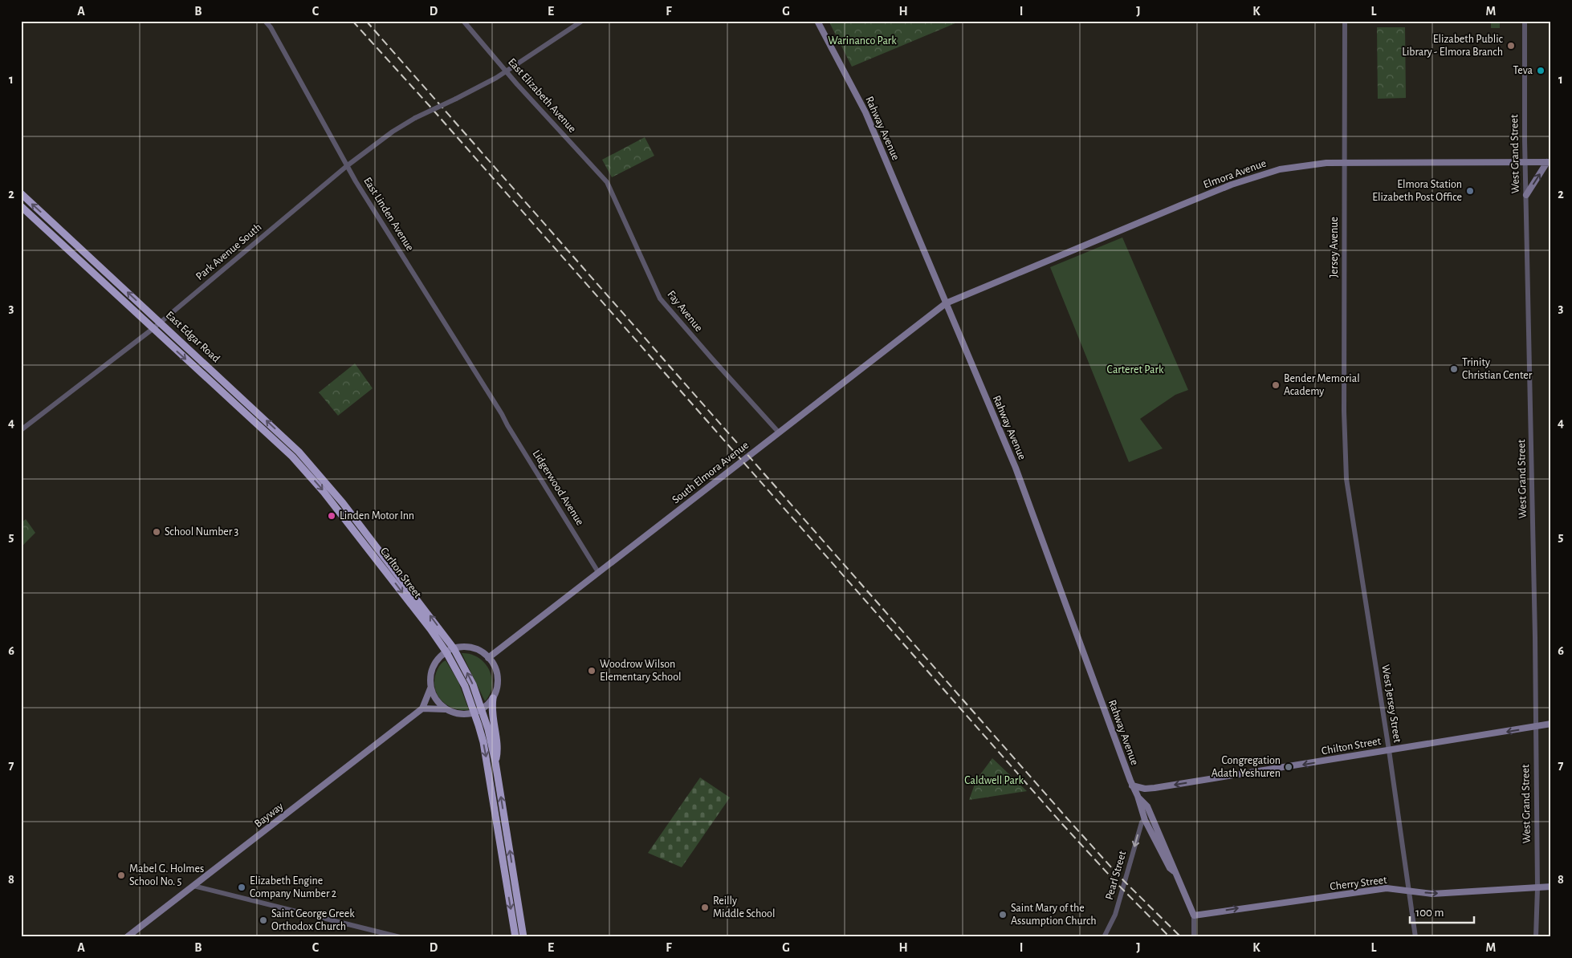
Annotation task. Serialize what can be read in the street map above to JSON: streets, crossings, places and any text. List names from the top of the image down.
{
  "streets": {
    "highway": ["East Edgar Road", "Carlton Street"],
    "main road": [
      "Rahway Avenue",
      "Elmora Avenue",
      "South Elmora Avenue",
      "Chilton Street",
      "Bayway",
      "Cherry Street"
    ],
    "street": [
      "East Elizabeth Avenue",
      "West Grand Street",
      "East Linden Avenue",
      "Jersey Avenue",
      "Park Avenue South",
      "Fay Avenue",
      "Lidgerwood Avenue",
      "West Jersey Street",
      "Pearl Street"
    ]
  },
  "crossings": [
    ["East Elizabeth Avenue", "Park Avenue South"],
    ["East Elizabeth Avenue", "Fay Avenue"],
    ["Rahway Avenue", "Elmora Avenue"],
    ["Rahway Avenue", "South Elmora Avenue"],
    ["Rahway Avenue", "Chilton Street"],
    ["Rahway Avenue", "Pearl Street"],
    ["Rahway Avenue", "Cherry Street"],
    ["West Grand Street", "Elmora Avenue"],
    ["West Grand Street", "Chilton Street"],
    ["West Grand Street", "Cherry Street"],
    ["Elmora Avenue", "Jersey Avenue"],
    ["Elmora Avenue", "South Elmora Avenue"],
    ["East Linden Avenue", "Park Avenue South"],
    ["East Linden Avenue", "Lidgerwood Avenue"],
    ["Jersey Avenue", "West Jersey Street"],
    ["Park Avenue South", "East Edgar Road"],
    ["Fay Avenue", "South Elmora Avenue"],
    ["East Edgar Road", "Carlton Street"],
    ["South Elmora Avenue", "Lidgerwood Avenue"],
    ["West Jersey Street", "Chilton Street"],
    ["West Jersey Street", "Cherry Street"]
  ],
  "one_way": ["Chilton Street", "Pearl Street", "Cherry Street"],
  "parks": ["Warinanco Park", "Carteret Park", "Caldwell Park"],
  "places": [
    "Elizabeth Public Library - Elmora Branch",
    "Teva",
    "Elmora Station Elizabeth Post Office",
    "Trinity Christian Center",
    "Bender Memorial Academy",
    "Linden Motor Inn",
    "School Number 3",
    "Woodrow Wilson Elementary School",
    "Congregation Adath Yeshuren",
    "Mabel G. Holmes School No. 5",
    "Elizabeth Engine Company Number 2",
    "Reilly Middle School",
    "Saint Mary of the Assumption Church",
    "Saint George Greek Orthodox Church"
  ],
  "scale_bar": "100 m",
  "grid": {
    "columns": [
      "A",
      "B",
      "C",
      "D",
      "E",
      "F",
      "G",
      "H",
      "I",
      "J",
      "K",
      "L",
      "M"
    ],
    "rows": [
      "1",
      "2",
      "3",
      "4",
      "5",
      "6",
      "7",
      "8"
    ]
  }
}
